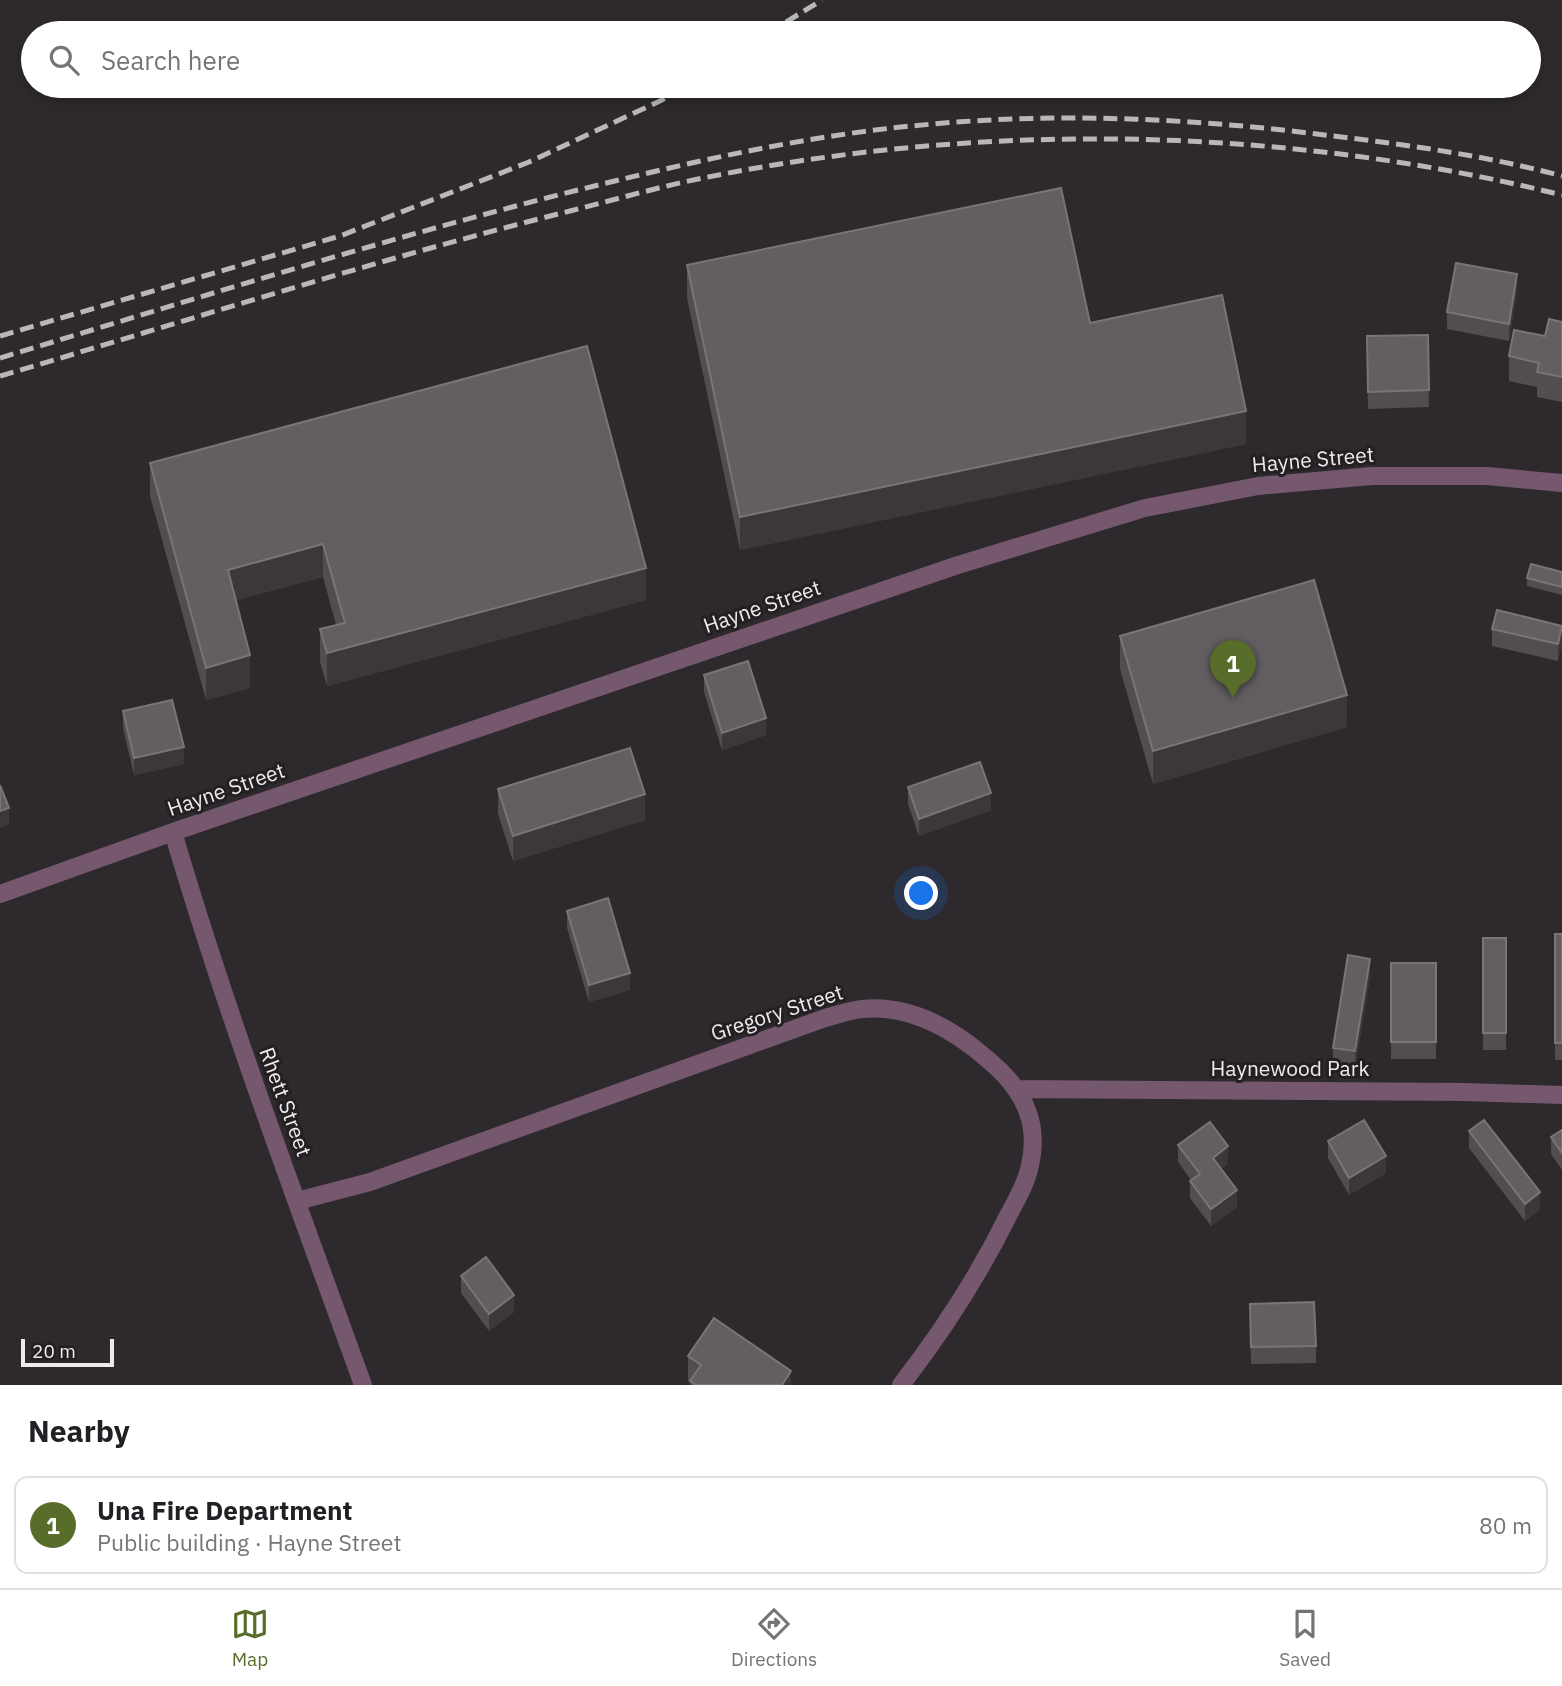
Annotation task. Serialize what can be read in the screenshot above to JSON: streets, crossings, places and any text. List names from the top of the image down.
{
  "streets": {
    "street": [
      "Hayne Street",
      "Gregory Street",
      "Haynewood Park",
      "Rhett Street"
    ]
  },
  "crossings": [
    ["Hayne Street", "Rhett Street"],
    ["Gregory Street", "Haynewood Park"],
    ["Gregory Street", "Rhett Street"]
  ],
  "scale_bar": "20 m",
  "page": {
    "search": "Search here",
    "pins": "1",
    "scale": "20 m",
    "heading": "Nearby",
    "list": [
      {
        "mark": "1",
        "name": "Una Fire Department",
        "note": "Public building · Hayne Street",
        "value": "80 m"
      }
    ],
    "nav": ["Map", "Directions", "Saved"]
  }
}
